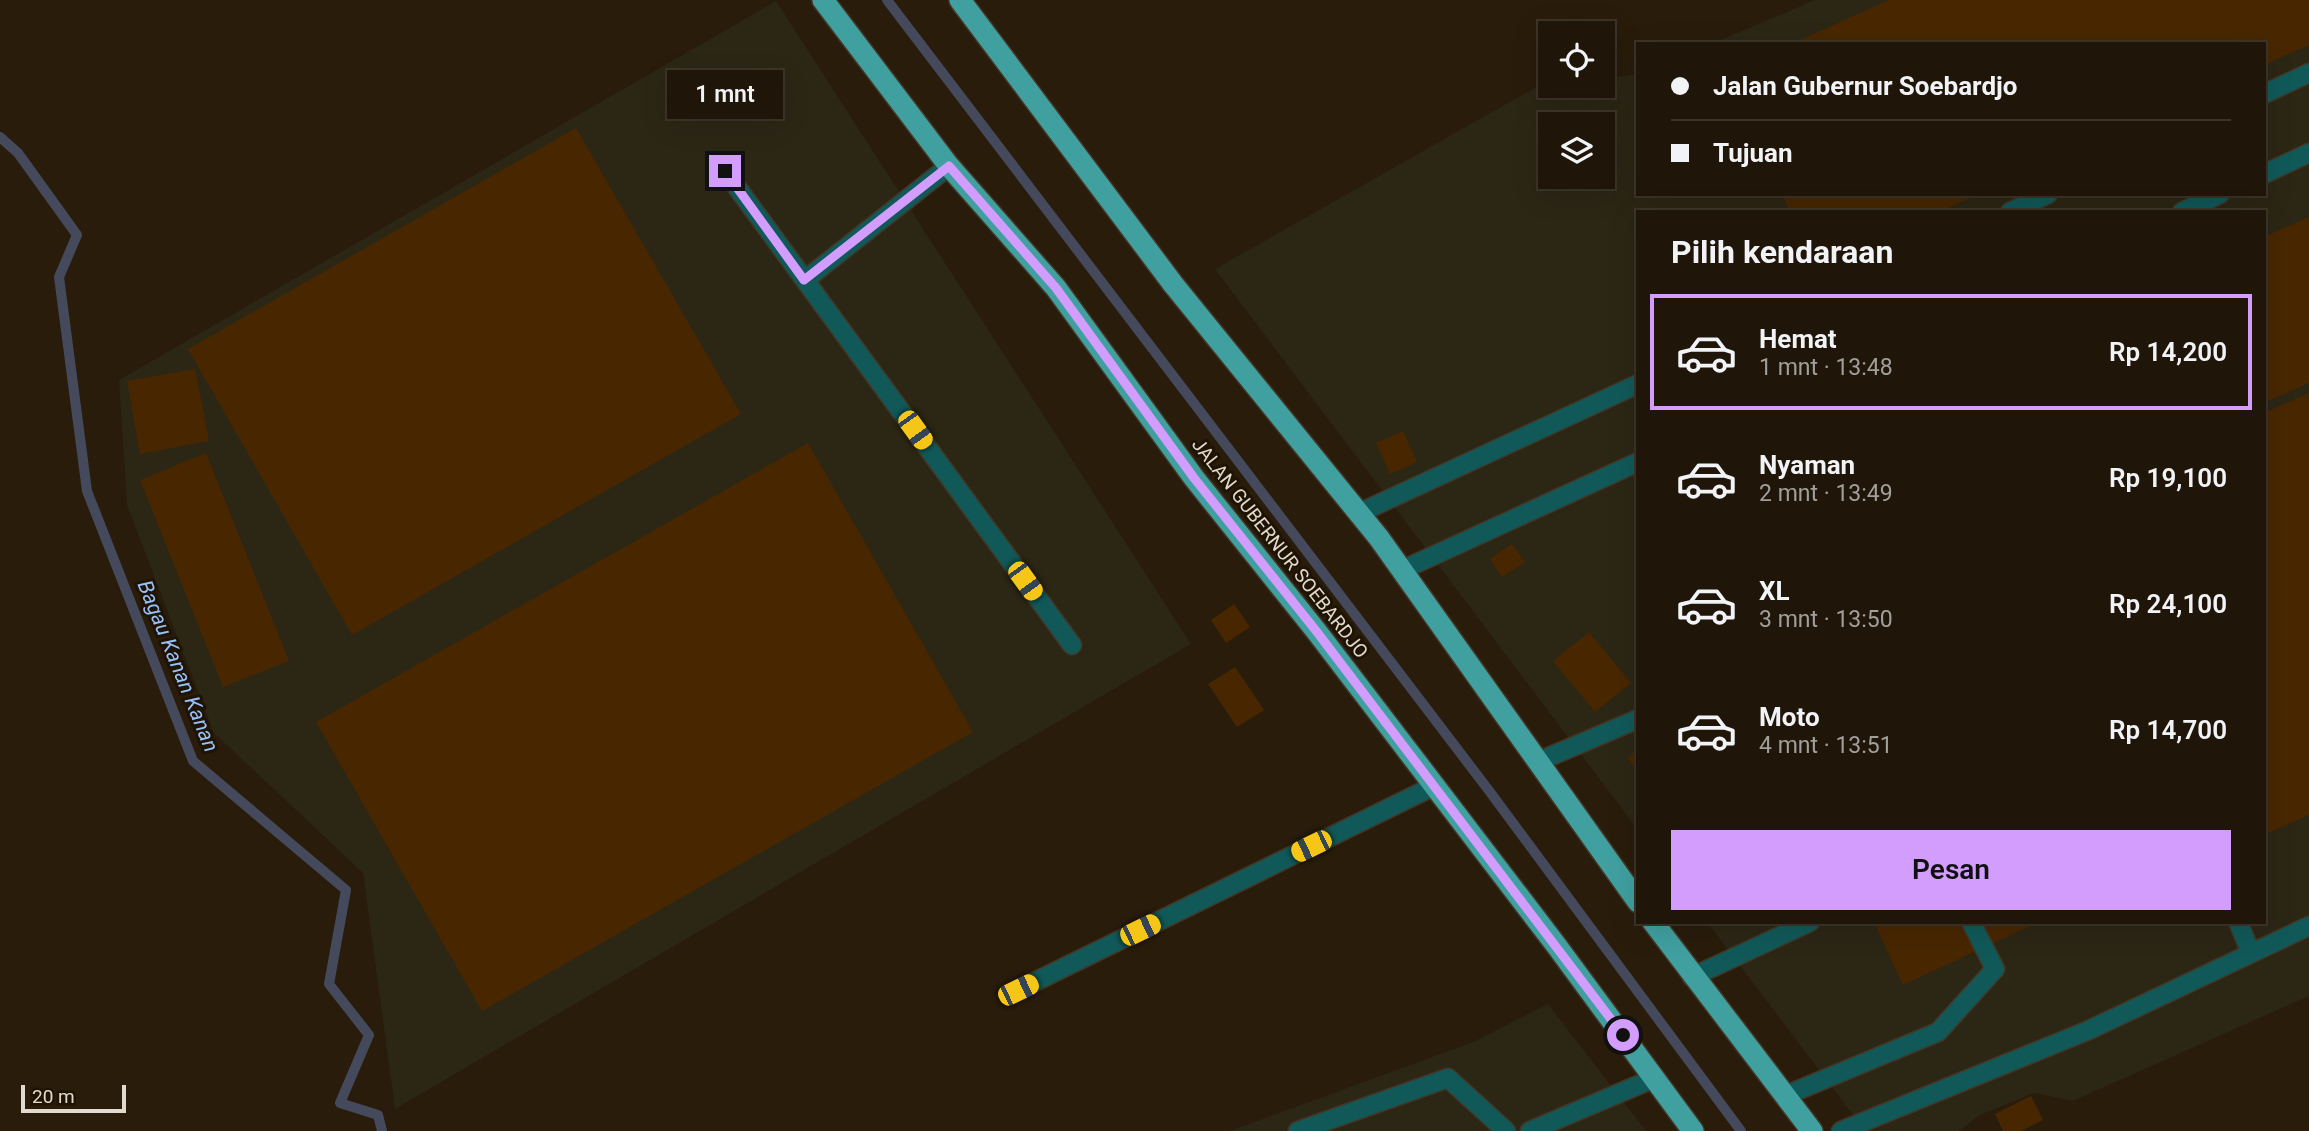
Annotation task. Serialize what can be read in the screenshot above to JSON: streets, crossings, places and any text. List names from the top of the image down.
{
  "streets": {
    "highway": ["JALAN GUBERNUR SOEBARDJO"]
  },
  "water": ["Bagau Kanan Kanan"],
  "scale_bar": "20 m",
  "page": {
    "banner": ["Jalan Gubernur Soebardjo", "Tujuan"],
    "bubble": "1 mnt",
    "heading": "Pilih kendaraan",
    "list": [
      {
        "name": "Hemat",
        "note": "1 mnt · 13:48",
        "value": "Rp 14,200"
      },
      {
        "name": "Nyaman",
        "note": "2 mnt · 13:49",
        "value": "Rp 19,100"
      },
      {
        "name": "XL",
        "note": "3 mnt · 13:50",
        "value": "Rp 24,100"
      },
      {
        "name": "Moto",
        "note": "4 mnt · 13:51",
        "value": "Rp 14,700"
      }
    ],
    "buttons": "Pesan",
    "scale": "20 m"
  }
}
